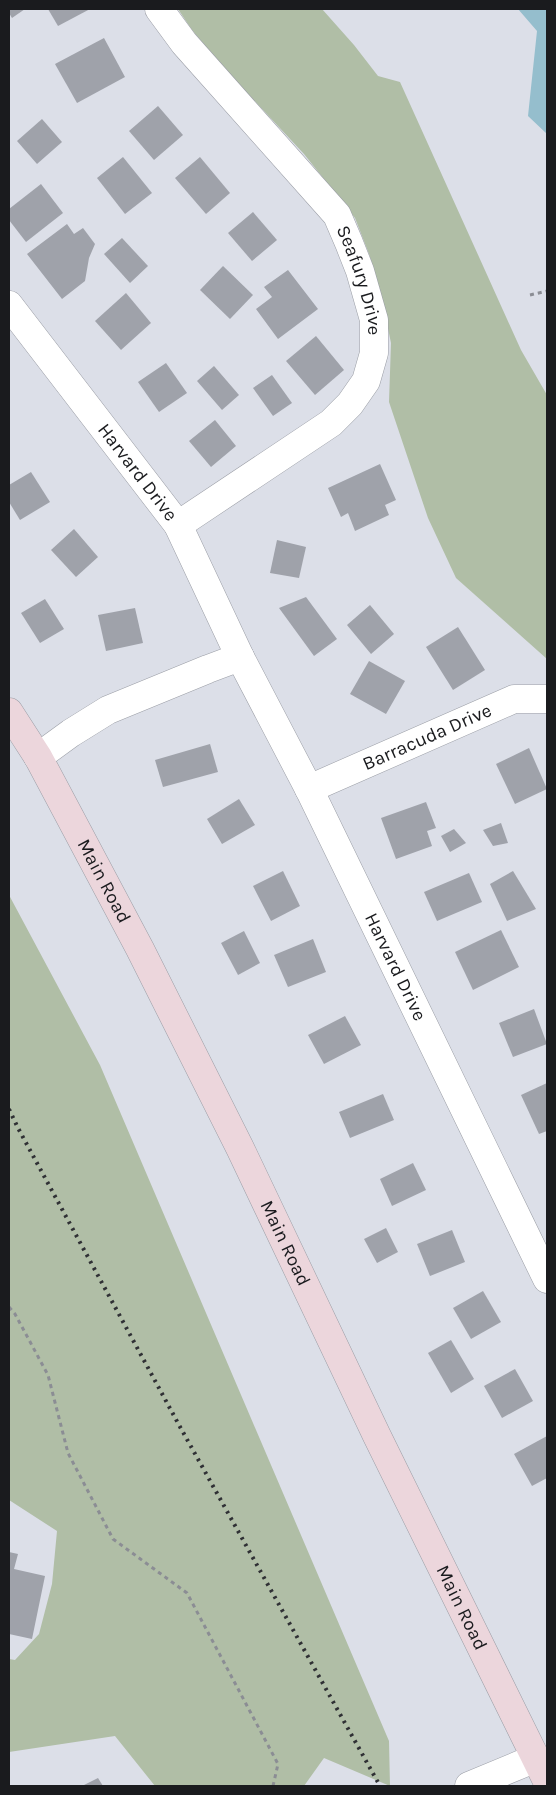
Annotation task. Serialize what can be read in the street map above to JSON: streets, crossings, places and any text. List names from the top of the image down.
{
  "streets": {
    "main road": ["Main Road"],
    "street": ["Seafury Drive", "Harvard Drive", "Barracuda Drive"]
  },
  "crossings": [
    ["Seafury Drive", "Harvard Drive"],
    ["Harvard Drive", "Barracuda Drive"]
  ]
}
